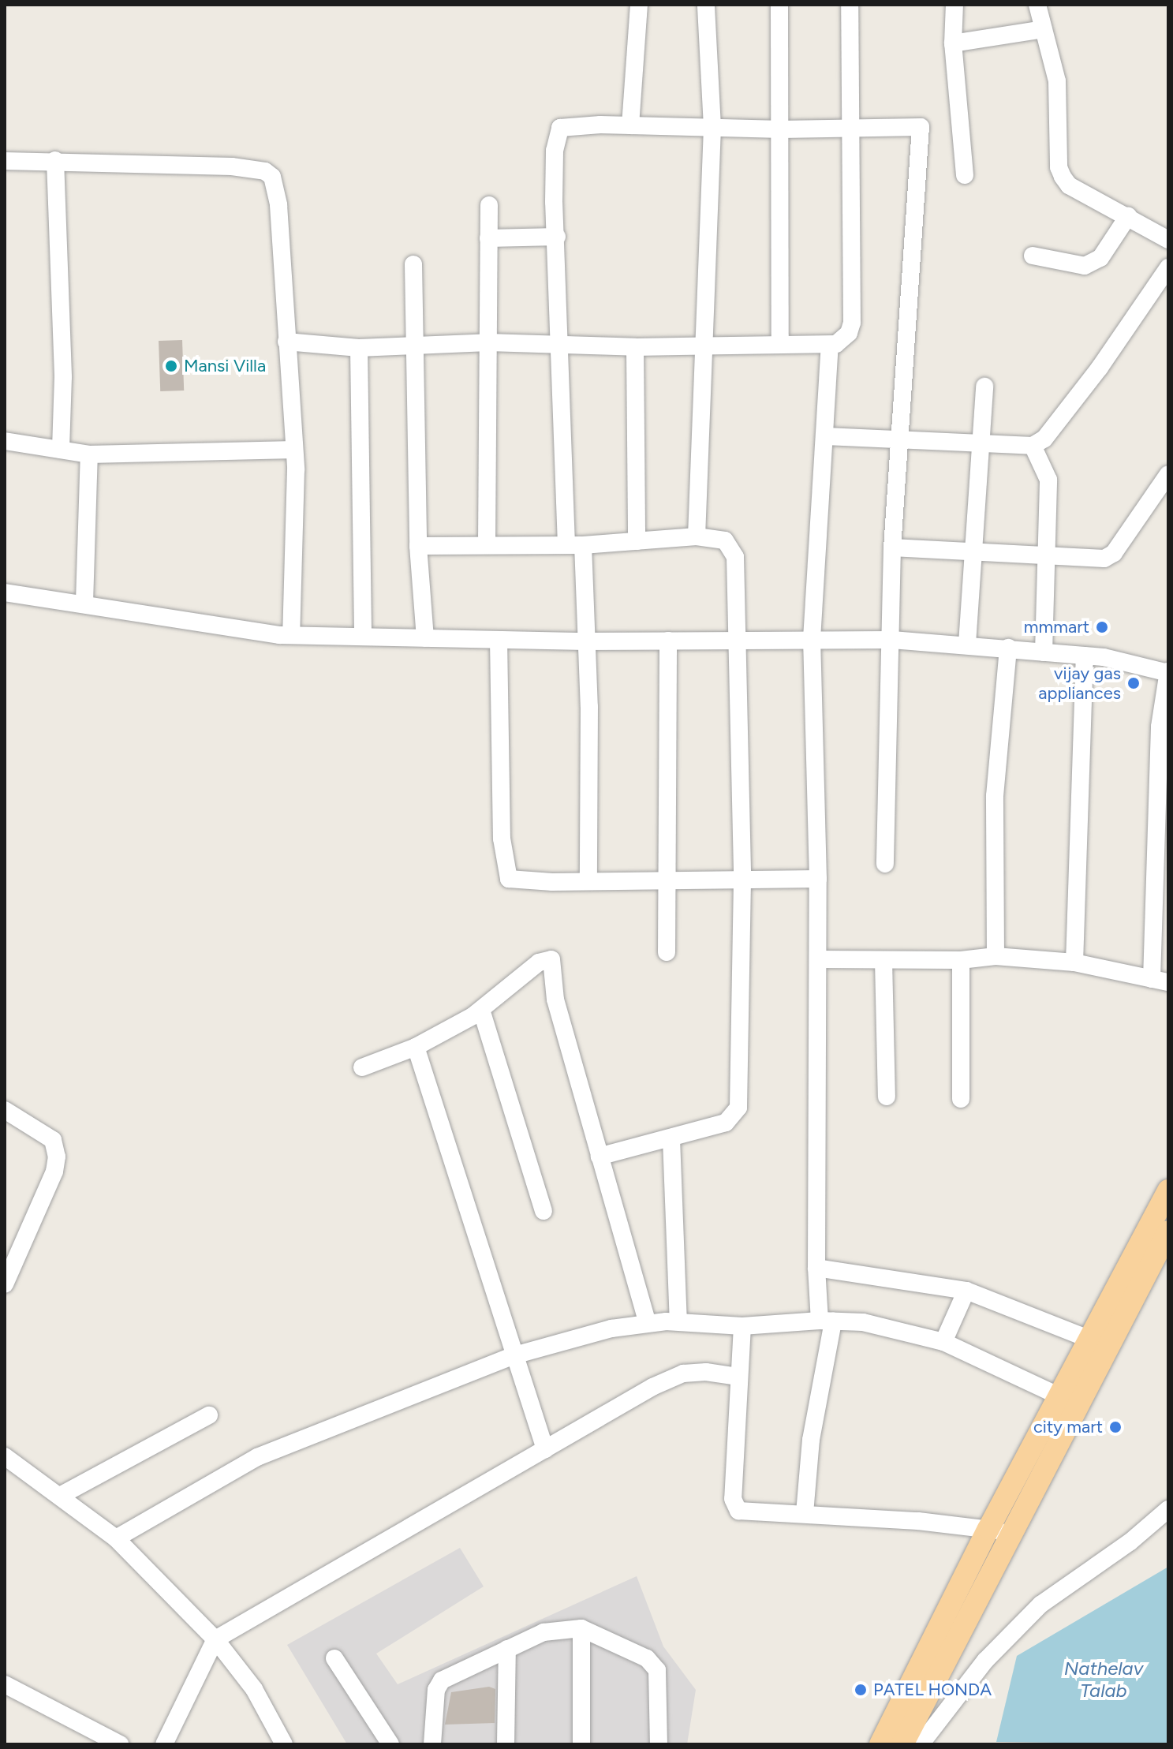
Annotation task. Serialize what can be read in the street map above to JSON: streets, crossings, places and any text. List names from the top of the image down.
{
  "water": ["Nathelav Talab"],
  "places": [
    "Mansi Villa",
    "mmmart",
    "vijay gas appliances",
    "city mart",
    "PATEL HONDA"
  ]
}
